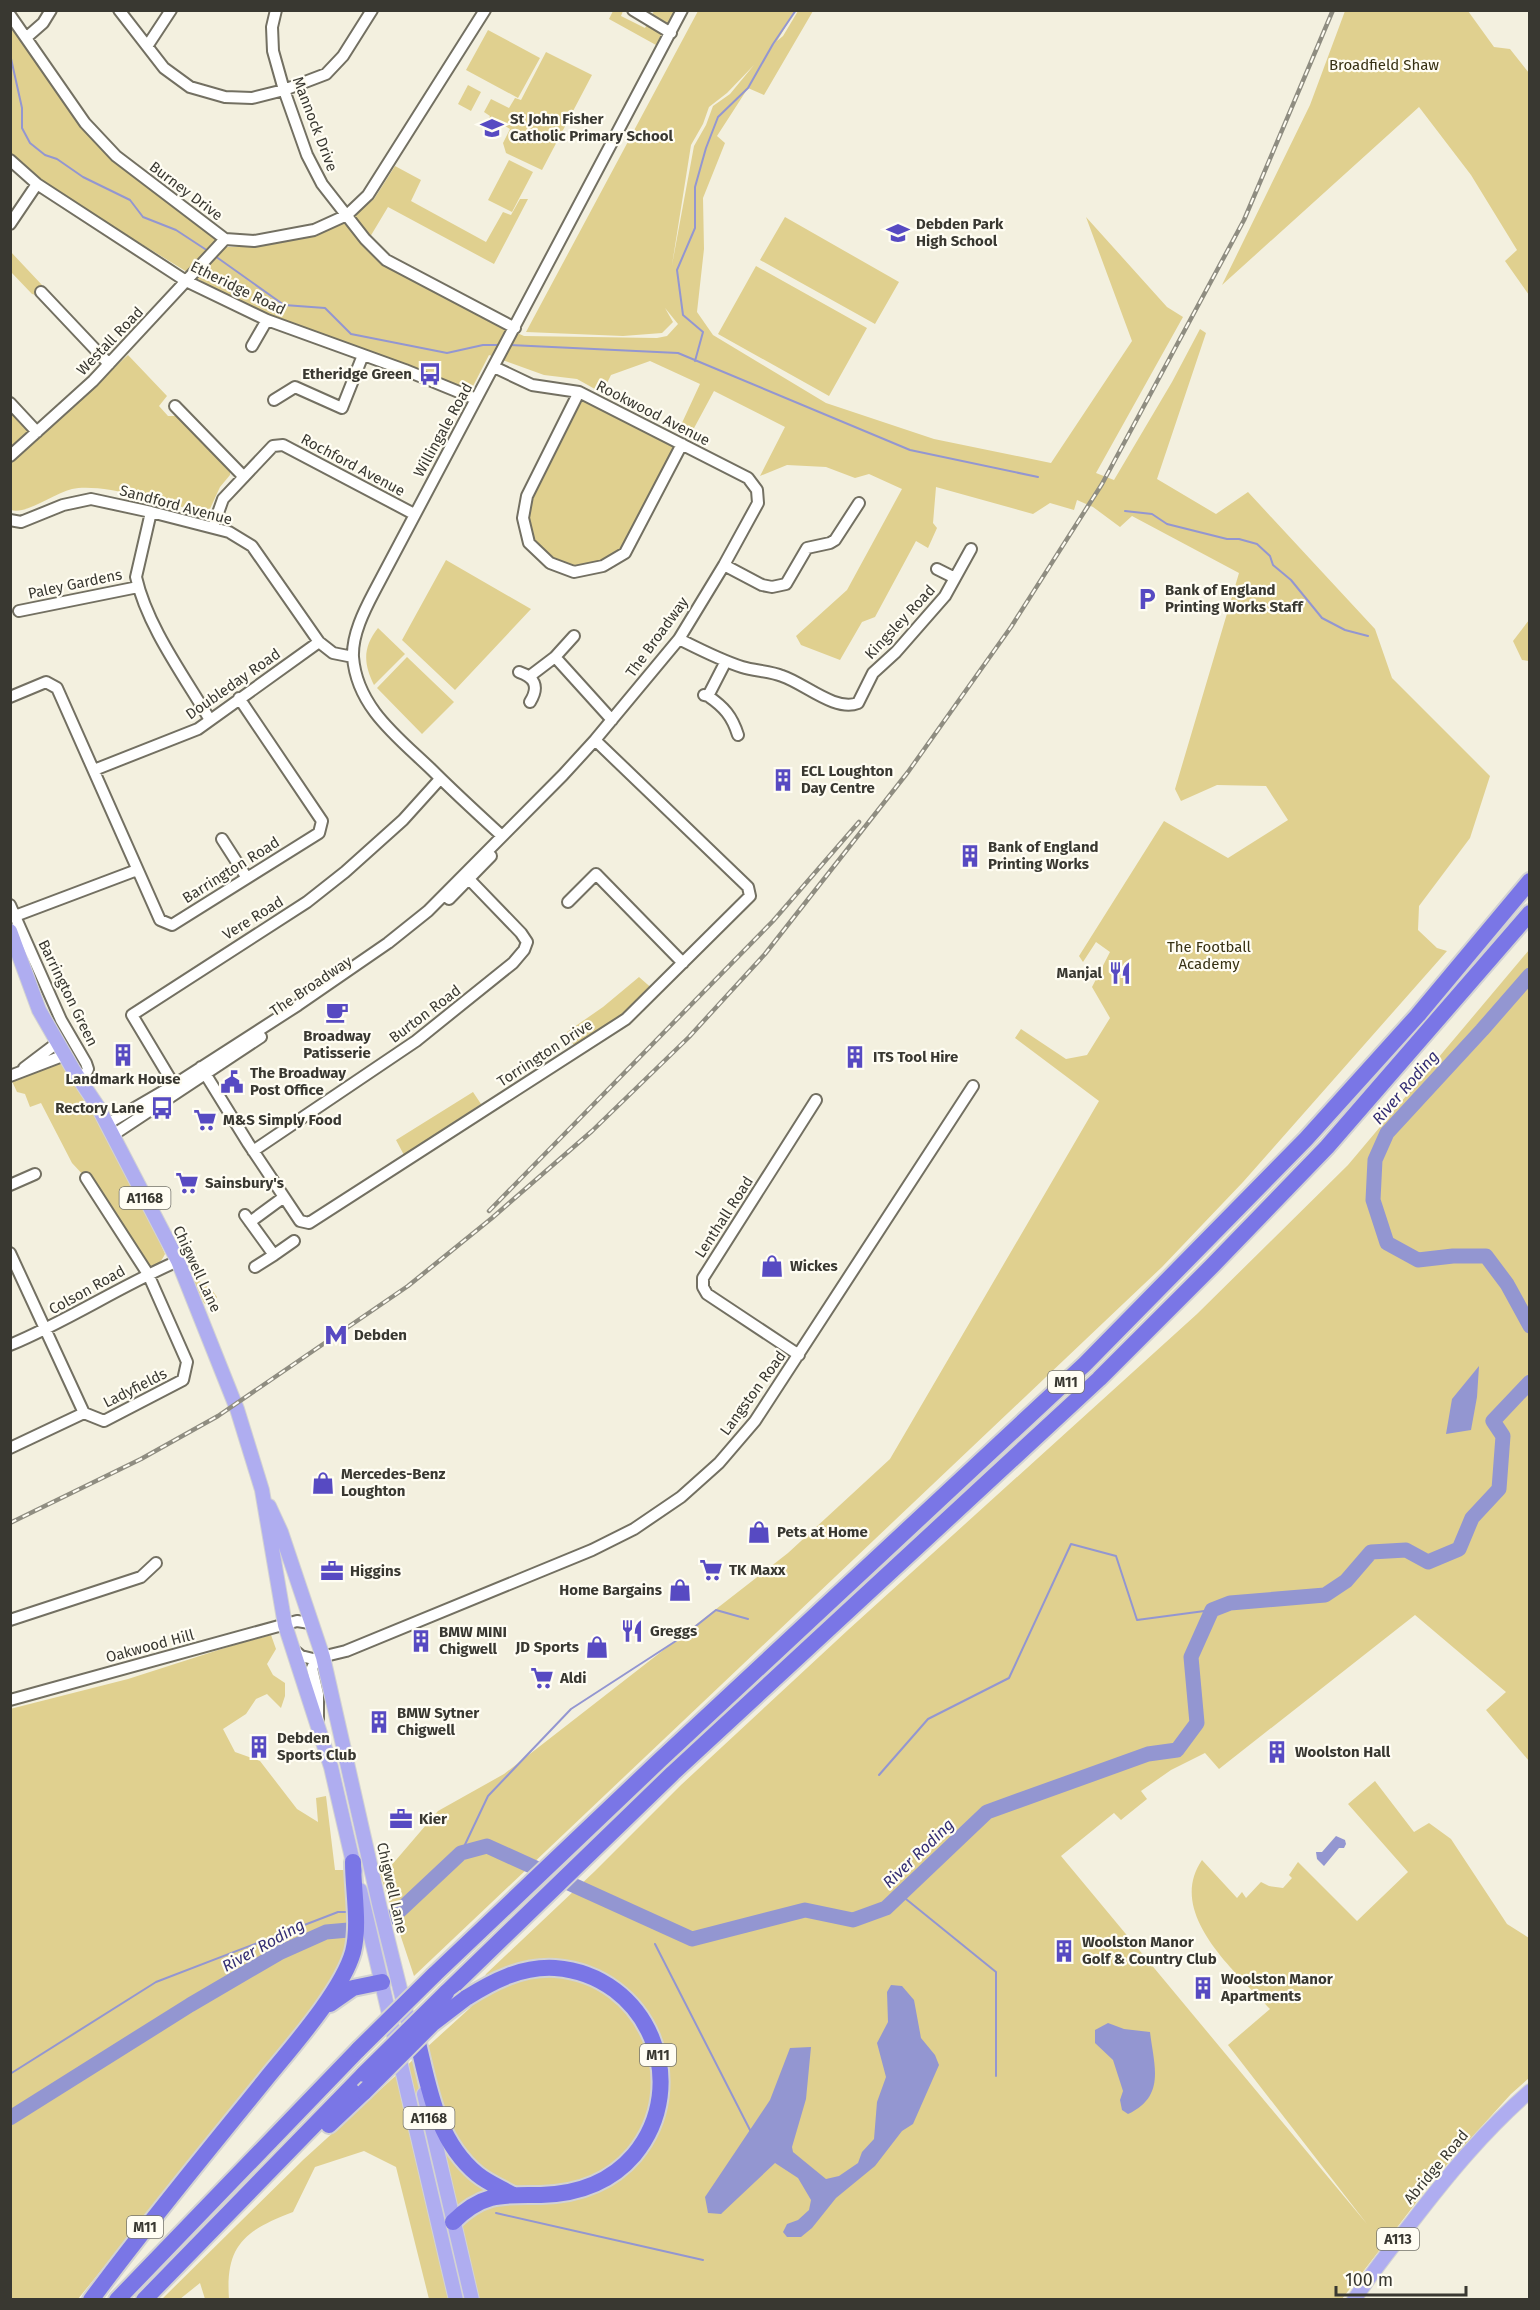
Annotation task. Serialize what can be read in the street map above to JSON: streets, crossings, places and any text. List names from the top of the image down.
{
  "streets": {
    "highway": ["M11"],
    "main road": [
      "A1168",
      "Chigwell Lane",
      "Abridge Road",
      "A113"
    ],
    "street": [
      "Mannock Drive",
      "Burney Drive",
      "Etheridge Road",
      "Westall Road",
      "Rookwood Avenue",
      "Willingale Road",
      "Rochford Avenue",
      "Sandford Avenue",
      "Paley Gardens",
      "Kingsley Road",
      "The Broadway",
      "Doubleday Road",
      "Barrington Road",
      "Vere Road",
      "Barrington Green",
      "Burton Road",
      "Torrington Drive",
      "Lenthall Road",
      "Colson Road",
      "Ladyfields",
      "Langston Road",
      "Oakwood Hill"
    ]
  },
  "crossings": [
    ["Mannock Drive", "Burney Drive"],
    ["Mannock Drive", "Willingale Road"],
    ["Burney Drive", "Westall Road"],
    ["Etheridge Road", "Westall Road"],
    ["Etheridge Road", "Willingale Road"],
    ["Rookwood Avenue", "Willingale Road"],
    ["Rookwood Avenue", "The Broadway"],
    ["Willingale Road", "Rochford Avenue"],
    ["Willingale Road", "Sandford Avenue"],
    ["Willingale Road", "The Broadway"],
    ["Willingale Road", "Vere Road"],
    ["Rochford Avenue", "Sandford Avenue"],
    ["Sandford Avenue", "Doubleday Road"],
    ["Kingsley Road", "The Broadway"],
    ["The Broadway", "Vere Road"],
    ["The Broadway", "Burton Road"],
    ["The Broadway", "Torrington Drive"],
    ["The Broadway", "Chigwell Lane"],
    ["Doubleday Road", "Barrington Road"],
    ["Barrington Road", "Barrington Green"],
    ["Barrington Green", "A1168"],
    ["Barrington Green", "Chigwell Lane"],
    ["Burton Road", "Torrington Drive"],
    ["A1168", "Chigwell Lane"],
    ["A1168", "M11"],
    ["Lenthall Road", "Langston Road"],
    ["Chigwell Lane", "Colson Road"],
    ["Chigwell Lane", "M11"],
    ["Chigwell Lane", "Langston Road"],
    ["Chigwell Lane", "Oakwood Hill"],
    ["Colson Road", "Ladyfields"]
  ],
  "water": ["River Roding"],
  "parks": ["Broadfield Shaw", "The Football Academy"],
  "places": {
    "school or university": ["St John Fisher Catholic Primary School", "Debden Park High School"],
    "bus stop": ["Etheridge Green", "Rectory Lane"],
    "parking": ["Bank of England Printing Works Staff"],
    "building": [
      "ECL Loughton Day Centre",
      "Bank of England Printing Works",
      "Landmark House",
      "ITS Tool Hire",
      "BMW MINI Chigwell",
      "BMW Sytner Chigwell",
      "Debden Sports Club",
      "Woolston Hall",
      "Woolston Manor Golf & Country Club",
      "Woolston Manor Apartments"
    ],
    "restaurant": ["Manjal", "Greggs"],
    "cafe": ["Broadway Patisserie"],
    "public building": ["The Broadway Post Office"],
    "supermarket": [
      "M&S Simply Food",
      "Sainsbury's",
      "TK Maxx",
      "Aldi"
    ],
    "shop": [
      "Wickes",
      "Mercedes-Benz Loughton",
      "Pets at Home",
      "Home Bargains",
      "JD Sports"
    ],
    "metro station": ["Debden"],
    "office": ["Higgins", "Kier"]
  },
  "scale_bar": "100 m"
}
